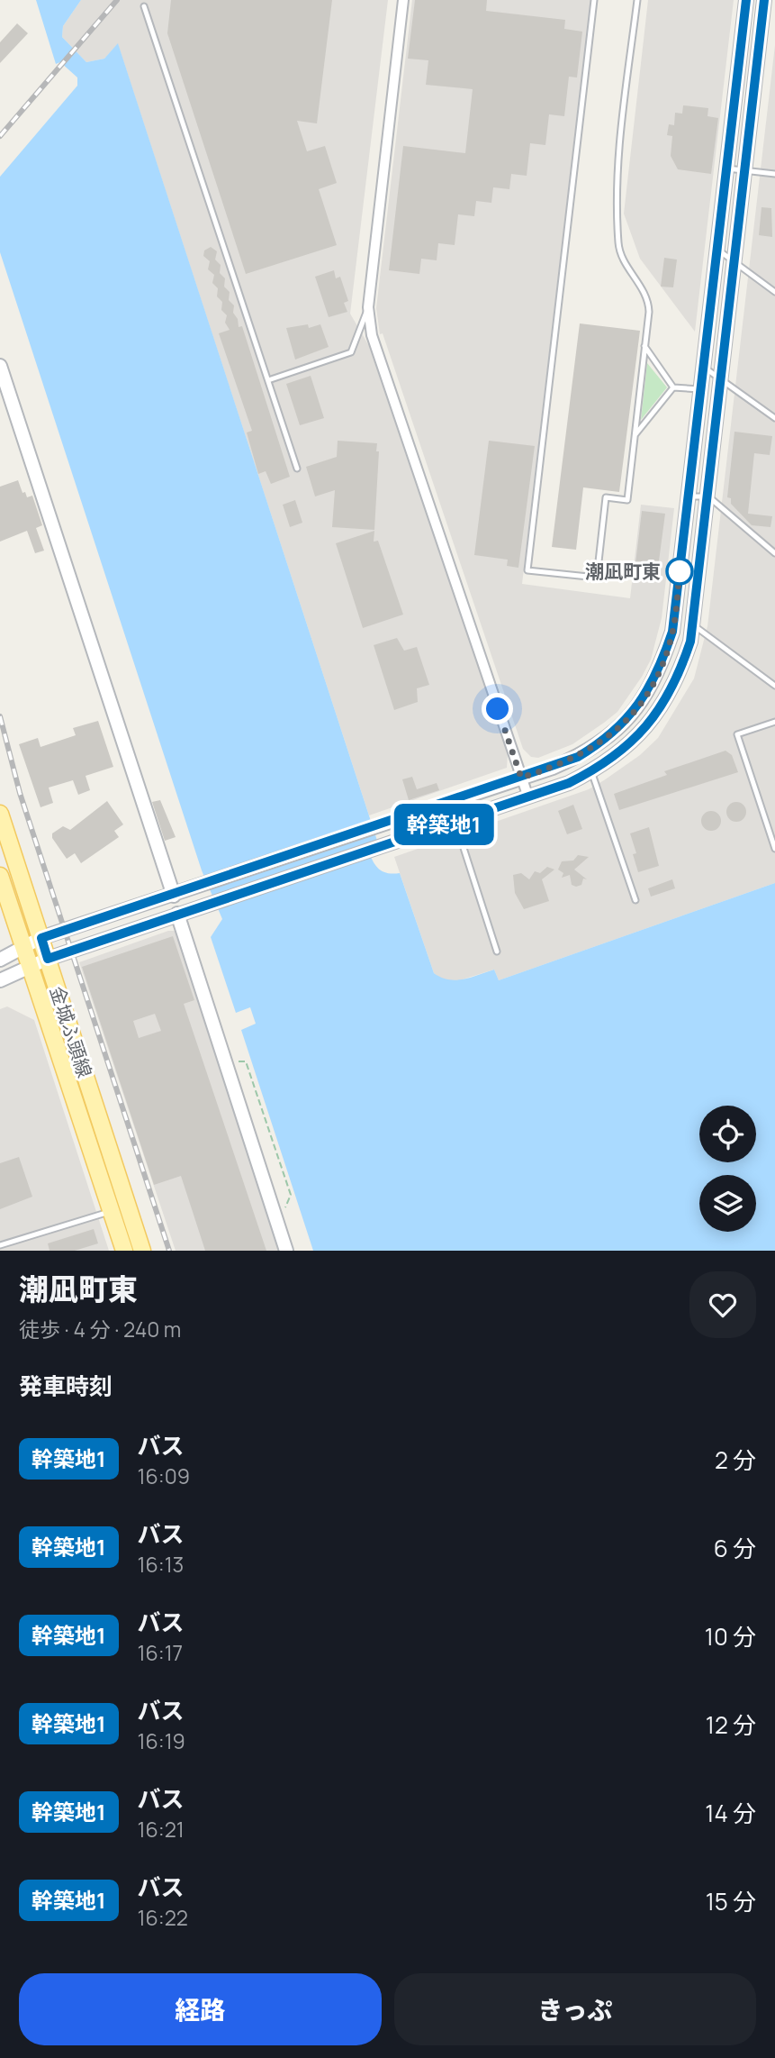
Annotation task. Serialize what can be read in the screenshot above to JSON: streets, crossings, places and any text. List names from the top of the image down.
{
  "streets": {
    "main road": ["金城ふ頭線"]
  },
  "places": ["潮凪町東"],
  "lines": ["bus line 幹築地1"],
  "page": {
    "on_map": "幹築地1",
    "heading": [
      ["潮凪町東", "徒歩 · 4 分 · 240 m"],
      "発車時刻"
    ],
    "list": [
      {
        "mark": "幹築地1",
        "name": "バス",
        "note": "16:09",
        "value": "2 分"
      },
      {
        "mark": "幹築地1",
        "name": "バス",
        "note": "16:13",
        "value": "6 分"
      },
      {
        "mark": "幹築地1",
        "name": "バス",
        "note": "16:17",
        "value": "10 分"
      },
      {
        "mark": "幹築地1",
        "name": "バス",
        "note": "16:19",
        "value": "12 分"
      },
      {
        "mark": "幹築地1",
        "name": "バス",
        "note": "16:21",
        "value": "14 分"
      },
      {
        "mark": "幹築地1",
        "name": "バス",
        "note": "16:22",
        "value": "15 分"
      }
    ],
    "buttons": ["経路", "きっぷ"]
  }
}
